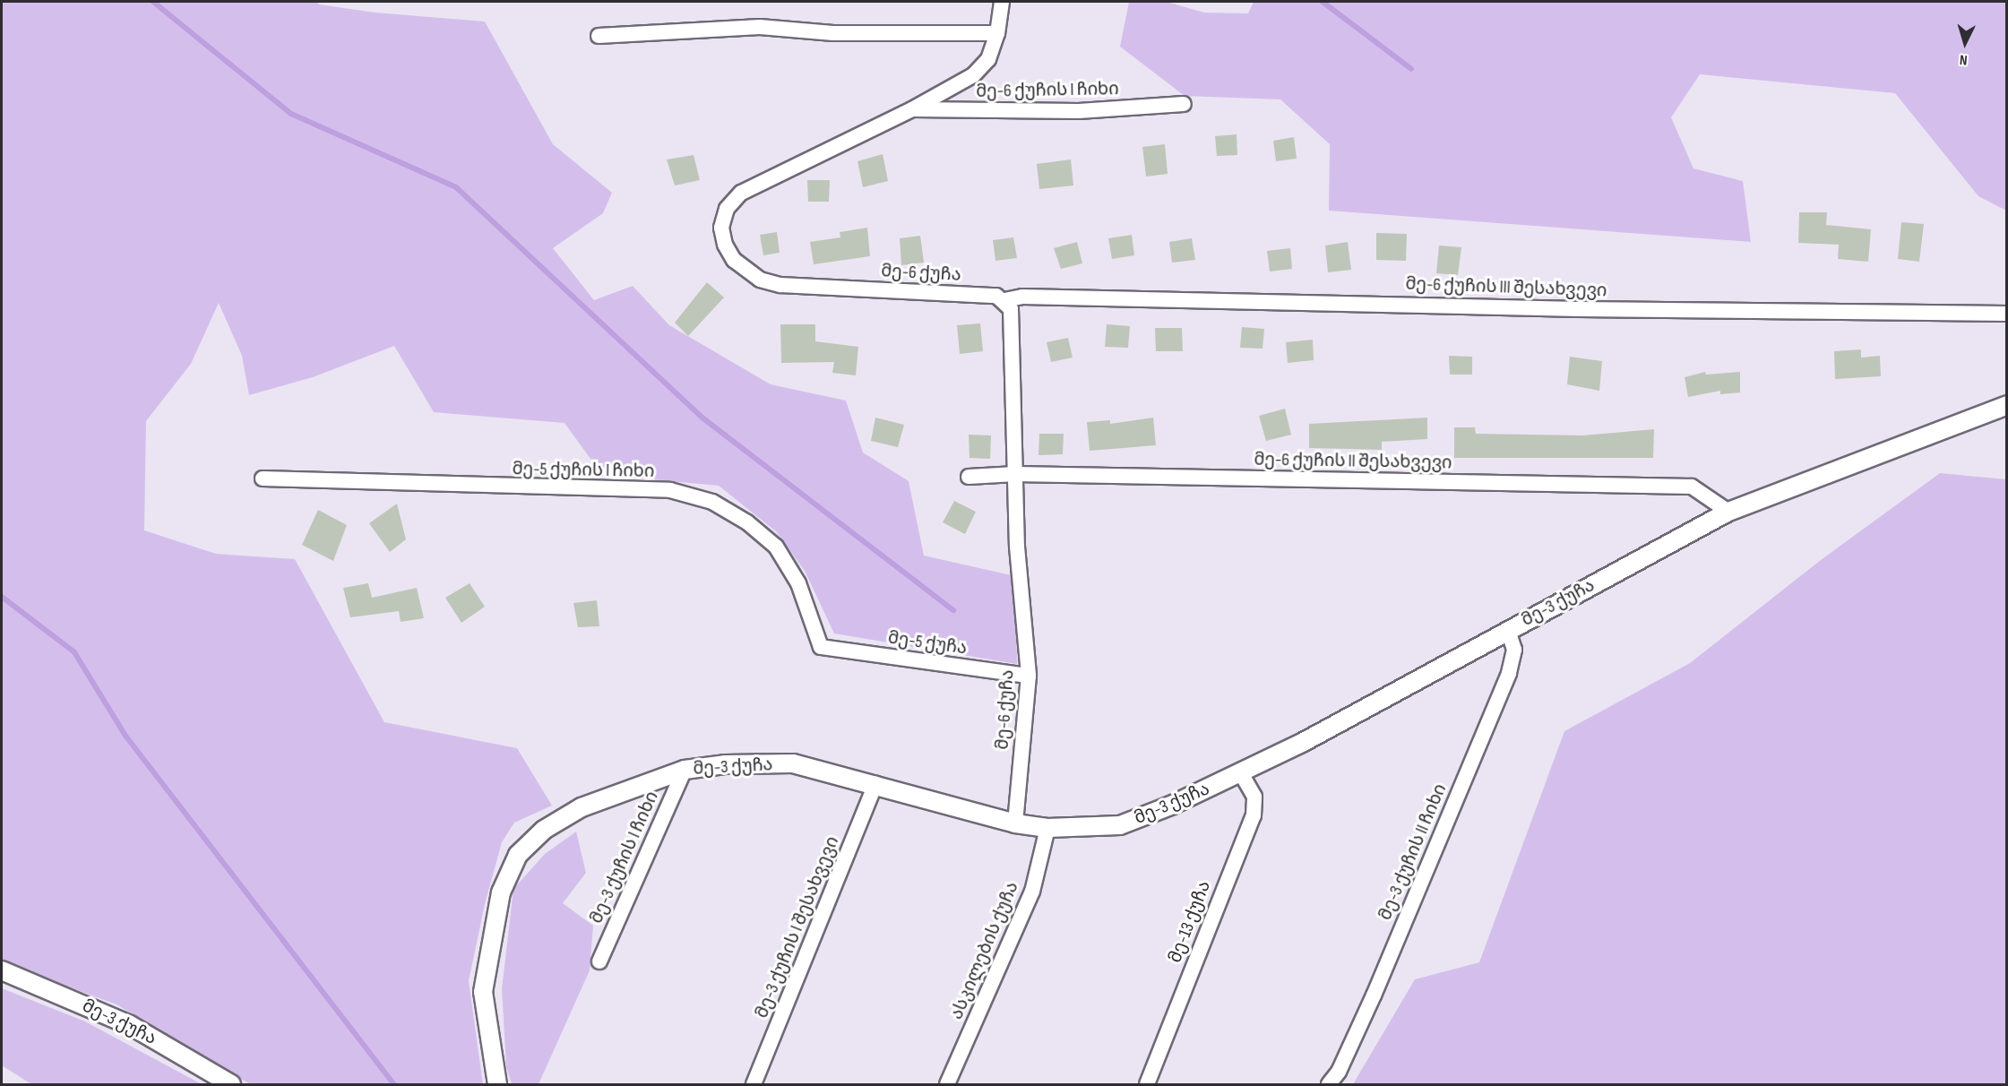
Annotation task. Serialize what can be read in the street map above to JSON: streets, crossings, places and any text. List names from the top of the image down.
{
  "streets": {
    "street": [
      "მე-6 ქუჩის I ჩიხი",
      "მე-6 ქუჩა",
      "მე-6 ქუჩის III შესახვევი",
      "მე-6 ქუჩის II შესახვევი",
      "მე-5 ქუჩის I ჩიხი",
      "მე-3 ქუჩა",
      "მე-5 ქუჩა",
      "მე-3 ქუჩის II ჩიხი",
      "მე-3 ქუჩის I ჩიხი",
      "მე-13 ქუჩა",
      "მე-3 ქუჩის I შესახვევი",
      "ასკილების ქუჩა"
    ]
  },
  "crossings": [
    ["მე-6 ქუჩის I ჩიხი", "მე-6 ქუჩა"],
    ["მე-6 ქუჩა", "მე-6 ქუჩის III შესახვევი"],
    ["მე-6 ქუჩა", "მე-6 ქუჩის II შესახვევი"],
    ["მე-6 ქუჩა", "მე-3 ქუჩა"],
    ["მე-6 ქუჩა", "მე-5 ქუჩა"],
    ["მე-6 ქუჩის II შესახვევი", "მე-3 ქუჩა"],
    ["მე-5 ქუჩის I ჩიხი", "მე-5 ქუჩა"],
    ["მე-3 ქუჩა", "მე-3 ქუჩის II ჩიხი"],
    ["მე-3 ქუჩა", "მე-3 ქუჩის I ჩიხი"],
    ["მე-3 ქუჩა", "მე-13 ქუჩა"],
    ["მე-3 ქუჩა", "მე-3 ქუჩის I შესახვევი"],
    ["მე-3 ქუჩა", "ასკილების ქუჩა"]
  ],
  "north": "bottom"
}
